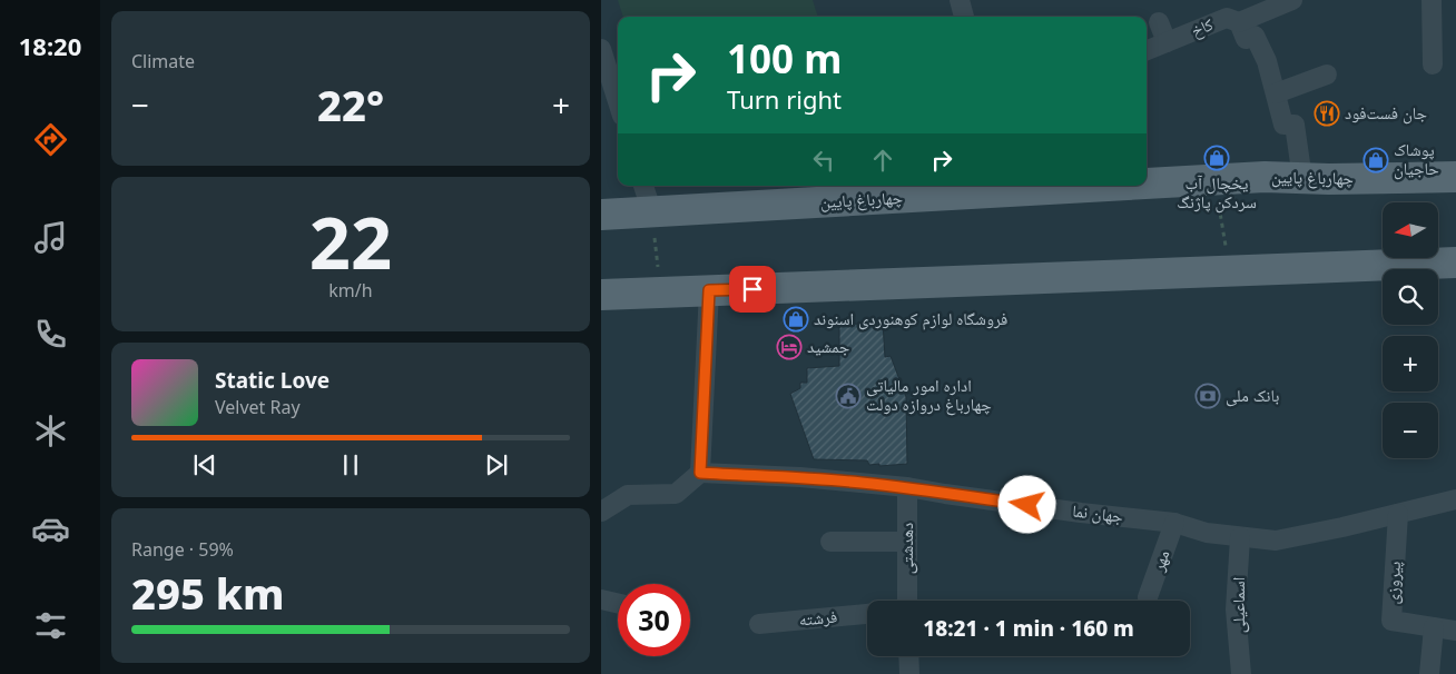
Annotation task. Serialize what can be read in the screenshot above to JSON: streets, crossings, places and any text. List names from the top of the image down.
{
  "streets": {
    "main road": ["چهارباغ پایین"],
    "street": [
      "کاخ",
      "جهان نما",
      "دهدشتی",
      "مهر",
      "پیروزی",
      "اسماعیلی",
      "فرشته"
    ]
  },
  "crossings": [
    ["جهان نما", "دهدشتی"],
    ["جهان نما", "مهر"],
    ["جهان نما", "پیروزی"],
    ["جهان نما", "اسماعیلی"]
  ],
  "places": {
    "restaurant": ["جان فست‌فود"],
    "shop": ["یخچال آب سردکن پاژنگ", "پوشاک حاجیان", "فروشگاه لوازم کوهنوردی اسنوند"],
    "hotel": ["جمشيد"],
    "public building": ["اداره امور مالیاتی چهارباغ دروازه دولت"],
    "bank": ["بانک ملی"]
  },
  "north": "left",
  "page": {
    "tabs": "18:20",
    "tile": [
      "Climate",
      ["22", "km/h"],
      ["Range · 59%", "295 km"]
    ],
    "turn": ["100 m", "Turn right"],
    "heat": ["−", "22°", "+"],
    "map_buttons": ["+", "−"],
    "song": ["Static Love", "Velvet Ray"],
    "limit": "30",
    "trip": "18:21 · 1 min · 160 m"
  }
}
